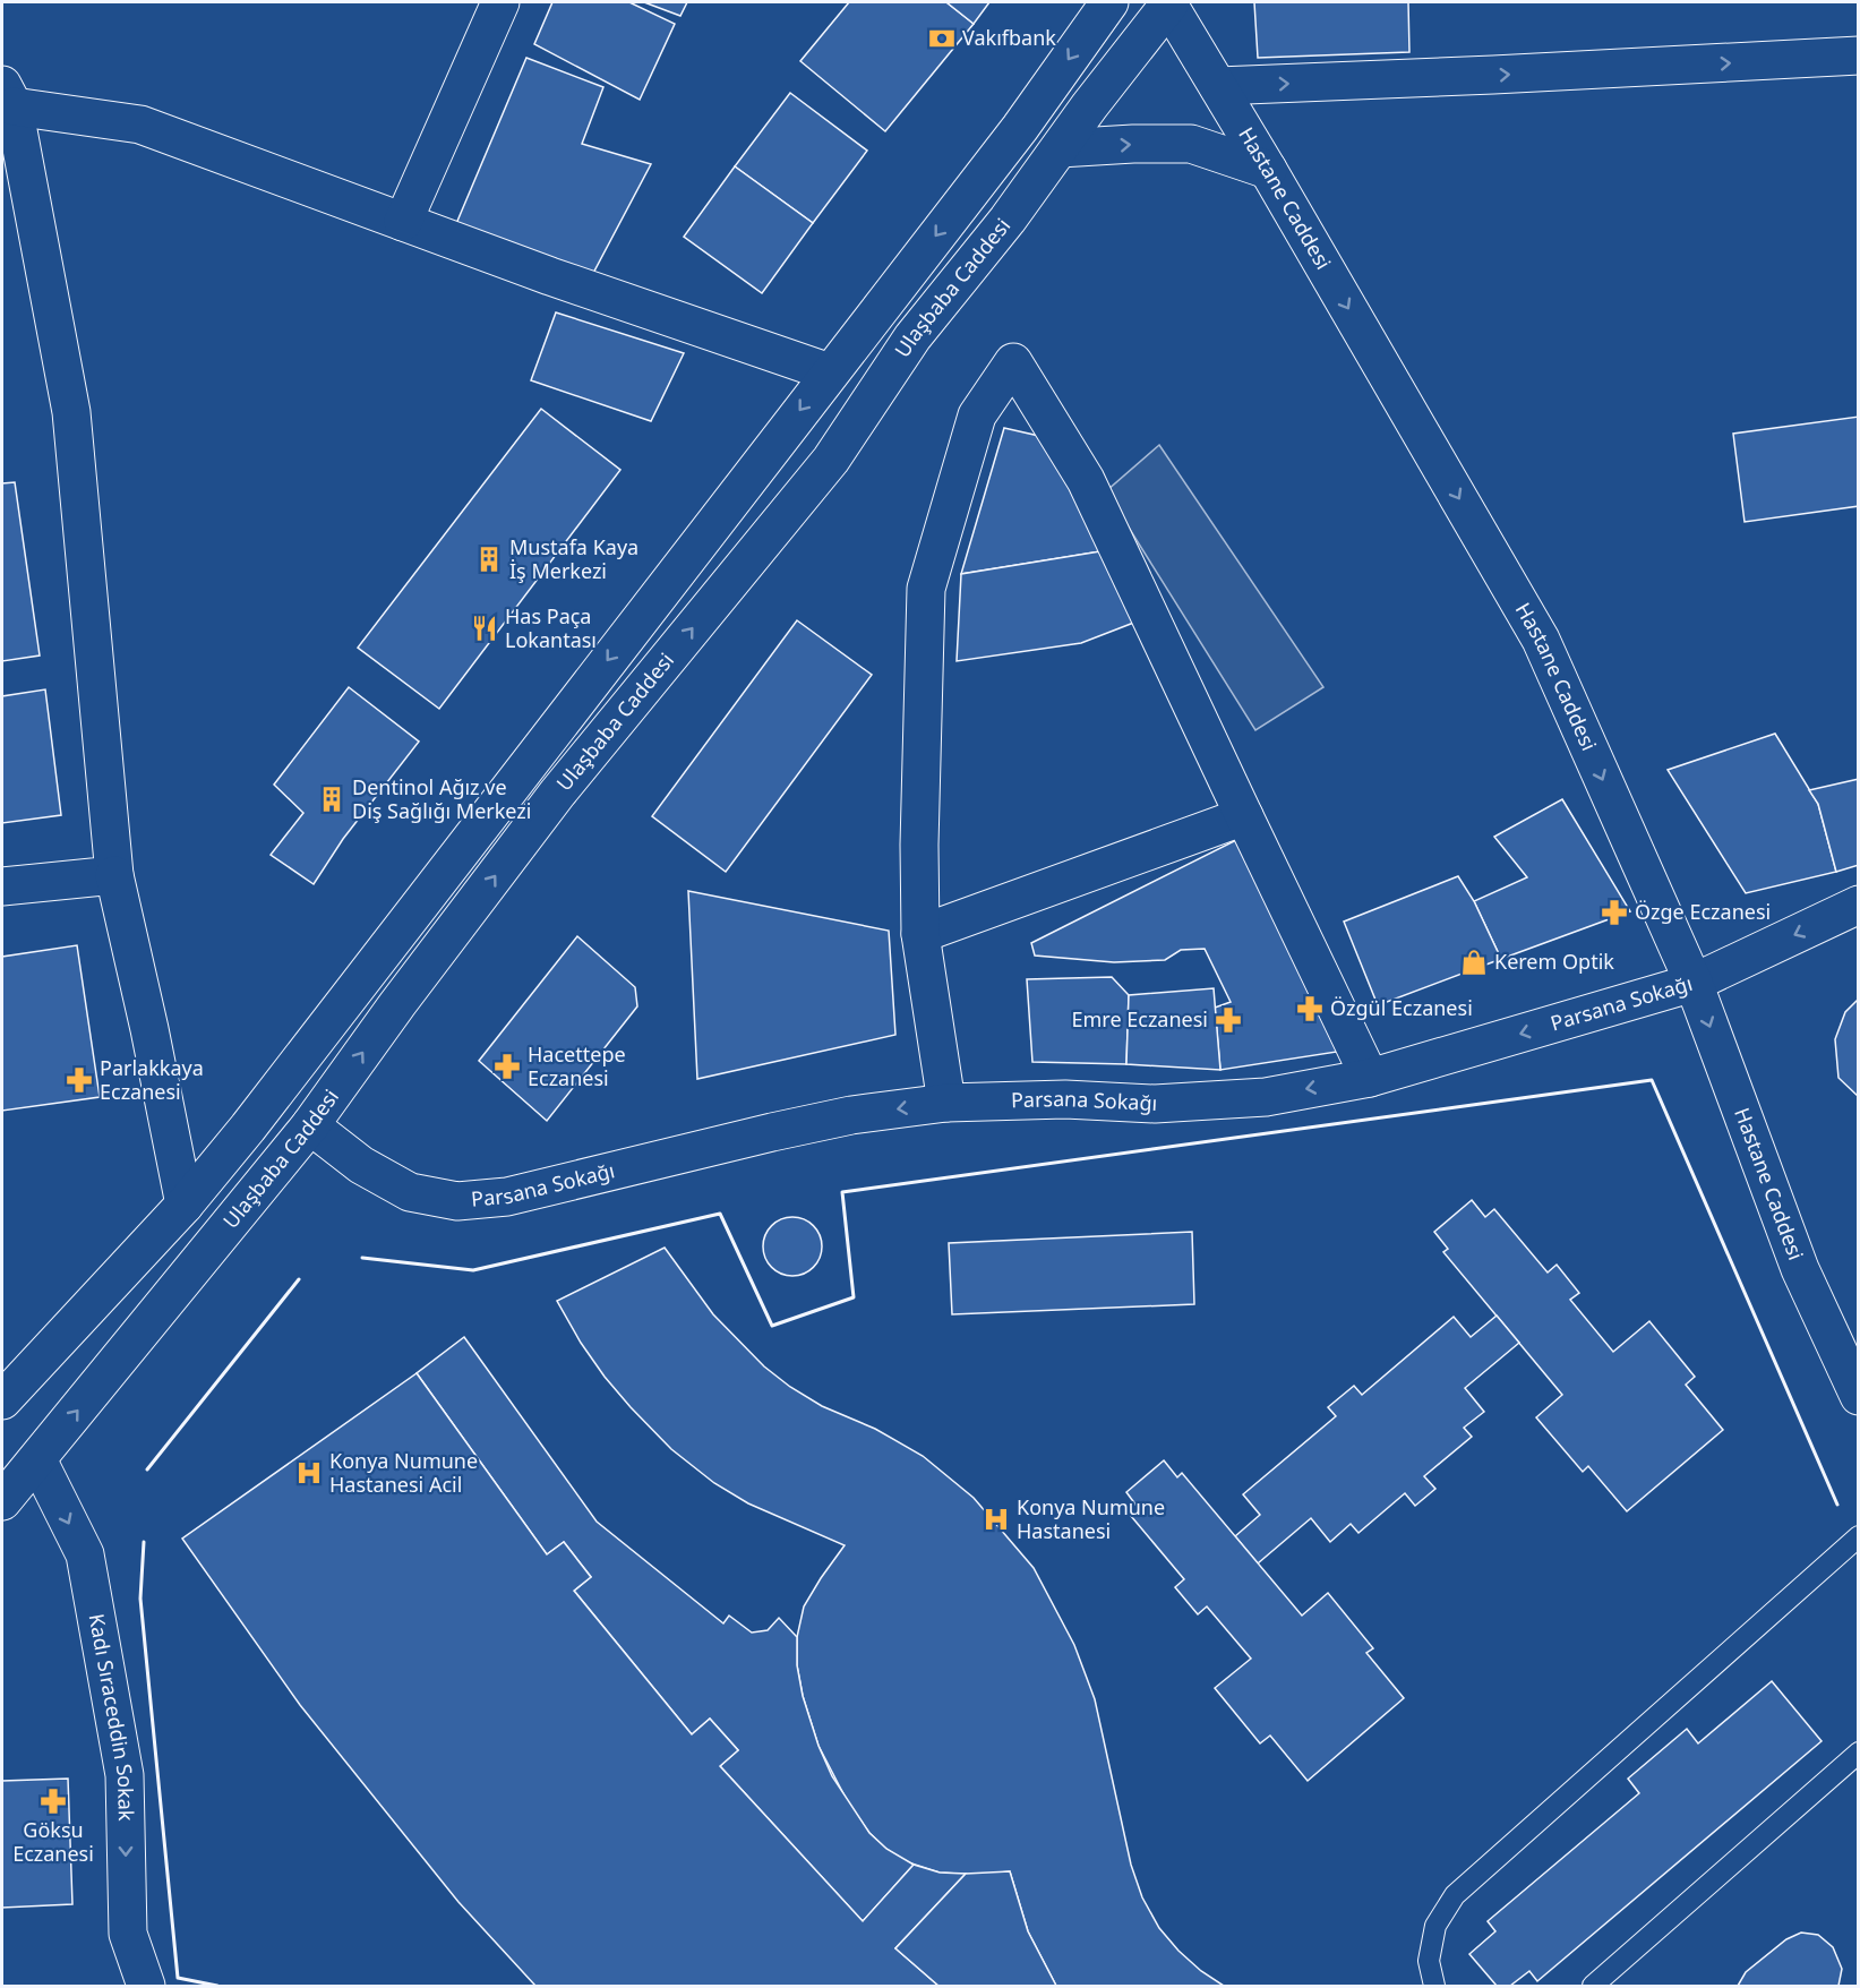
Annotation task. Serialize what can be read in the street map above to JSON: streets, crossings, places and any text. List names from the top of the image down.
{
  "streets": {
    "street": [
      "Hastane Caddesi",
      "Ulaşbaba Caddesi",
      "Parsana Sokağı",
      "Kadı Sıraceddin Sokak"
    ]
  },
  "crossings": [
    ["Hastane Caddesi", "Ulaşbaba Caddesi"],
    ["Hastane Caddesi", "Parsana Sokağı"],
    ["Ulaşbaba Caddesi", "Parsana Sokağı"],
    ["Ulaşbaba Caddesi", "Kadı Sıraceddin Sokak"]
  ],
  "one_way": ["Hastane Caddesi", "Parsana Sokağı", "Kadı Sıraceddin Sokak"],
  "places": {
    "bank": ["Vakıfbank"],
    "building": ["Mustafa Kaya İş Merkezi", "Dentinol Ağız ve Diş Sağlığı Merkezi"],
    "restaurant": ["Has Paça Lokantası"],
    "pharmacy": [
      "Özge Eczanesi",
      "Özgül Eczanesi",
      "Emre Eczanesi",
      "Hacettepe Eczanesi",
      "Parlakkaya Eczanesi",
      "Göksu Eczanesi"
    ],
    "shop": ["Kerem Optik"],
    "hospital": ["Konya Numune Hastanesi Acil", "Konya Numune Hastanesi"]
  }
}
